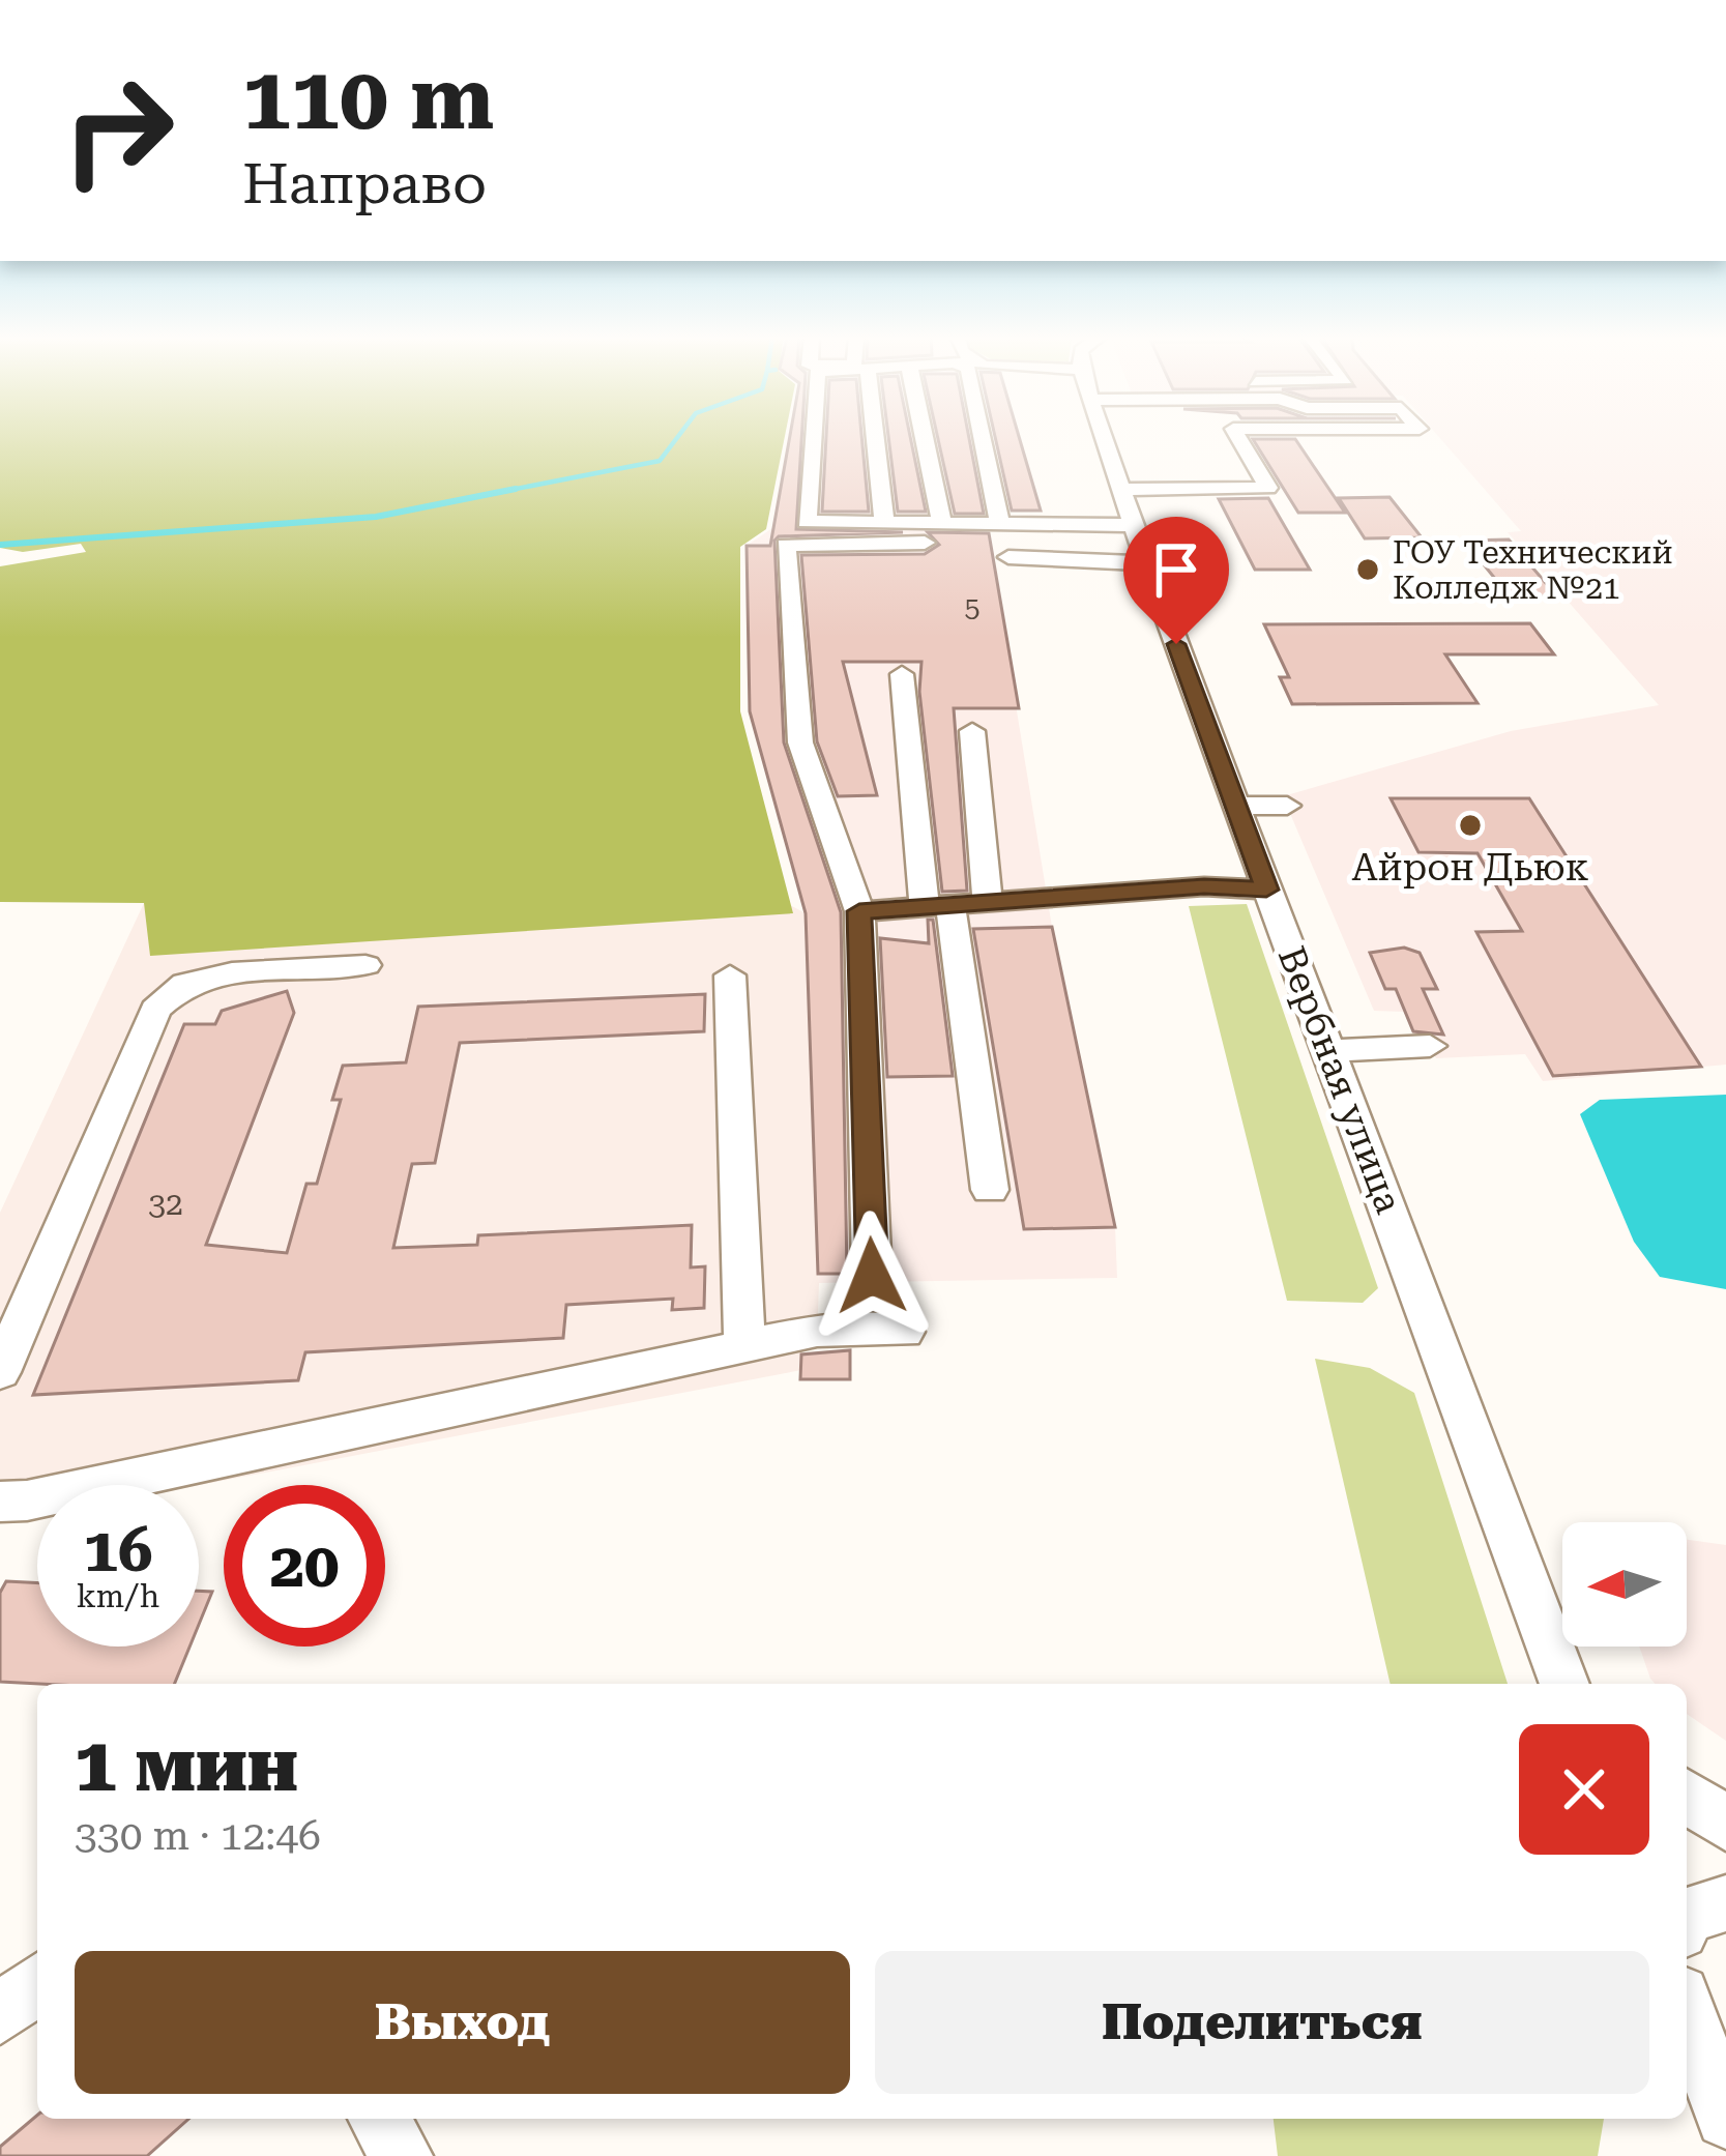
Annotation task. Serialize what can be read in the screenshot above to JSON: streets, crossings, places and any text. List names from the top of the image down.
{
  "streets": {
    "street": ["Вербная улица"]
  },
  "places": ["ГОУ Технический Колледж №21", "Айрон Дьюк"],
  "house_numbers": ["5", "32"],
  "north": "left",
  "page": {
    "turn": ["110 m", "Направо"],
    "speed": "16 km/h",
    "limit": "20",
    "heading": ["1 мин", "330 m · 12:46"],
    "buttons": ["Выход", "Поделиться"]
  }
}
